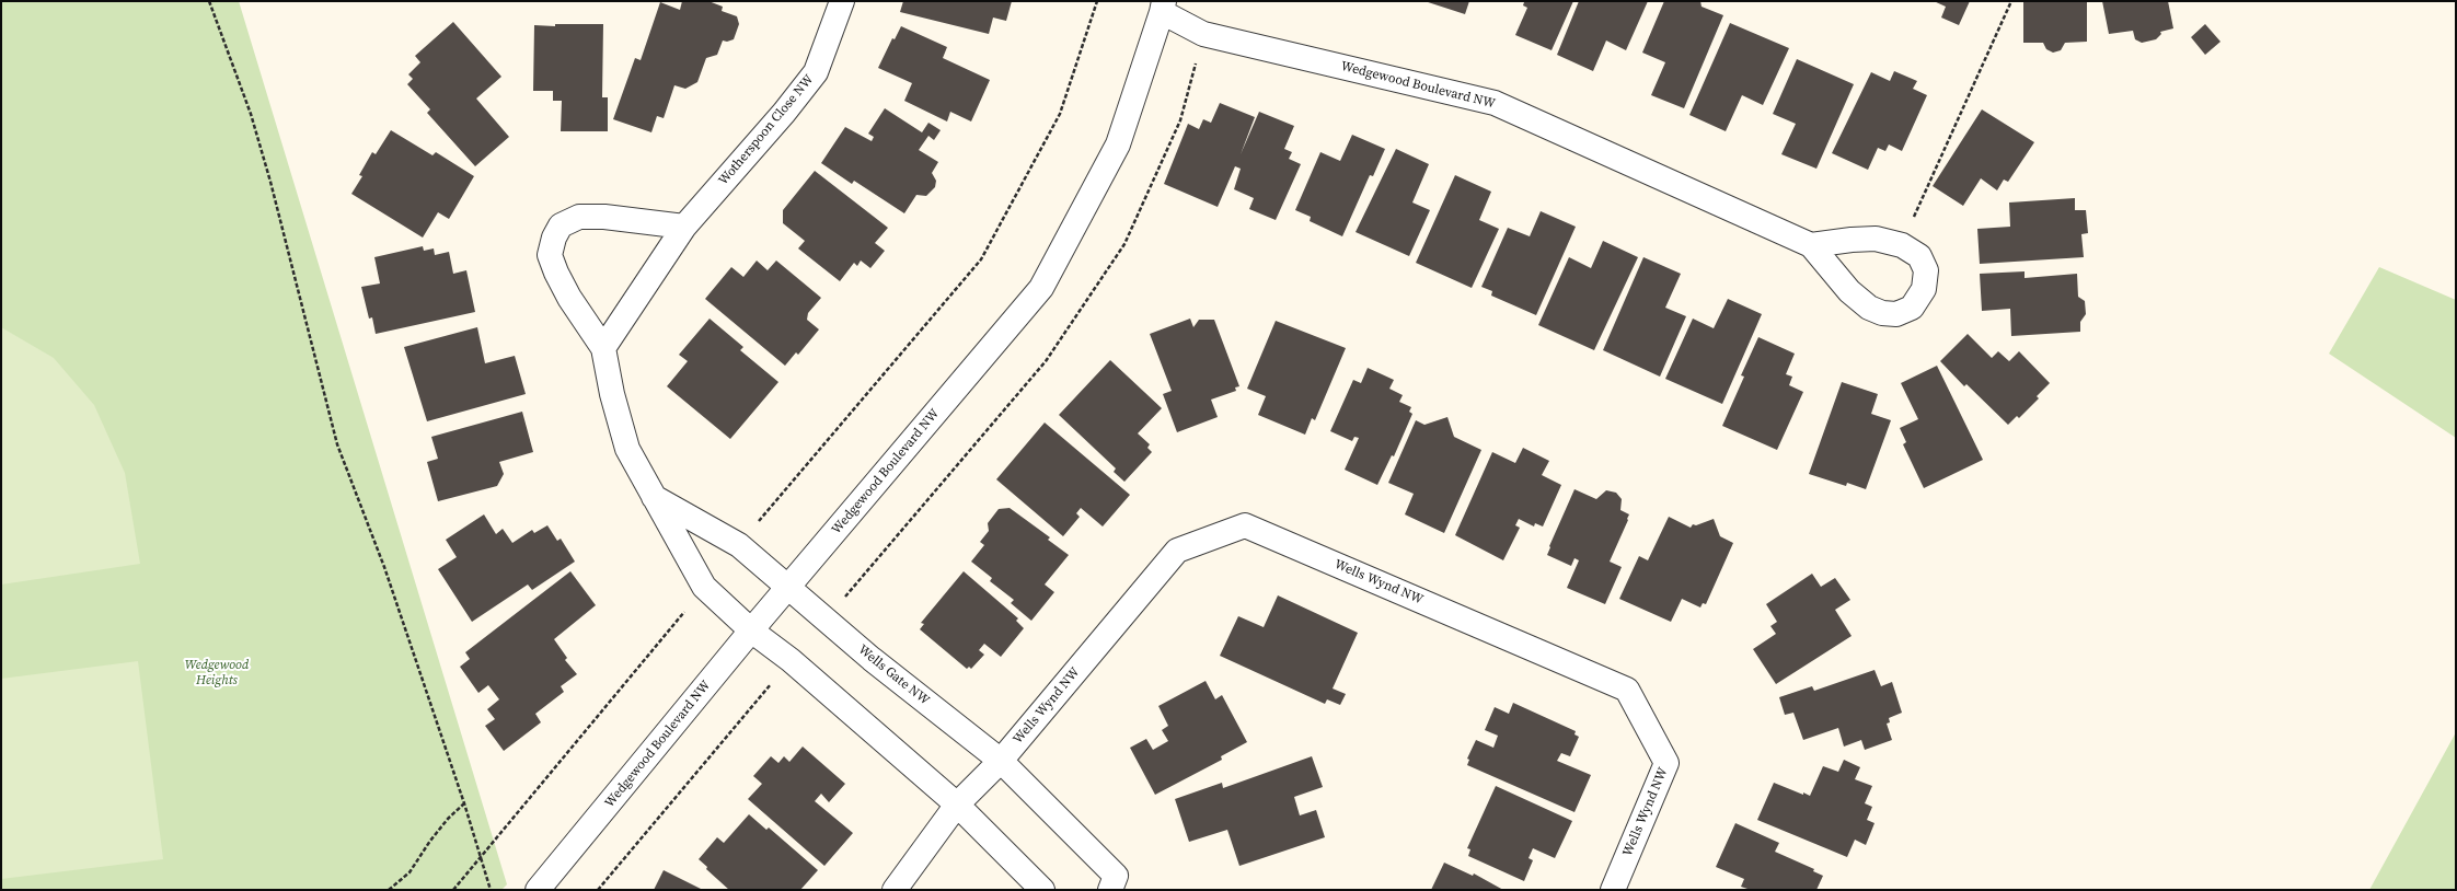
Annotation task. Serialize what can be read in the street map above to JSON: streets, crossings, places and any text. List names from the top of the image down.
{
  "streets": {
    "street": [
      "Wedgewood Boulevard NW",
      "Wotherspoon Close NW",
      "Wells Wynd NW",
      "Wells Gate NW"
    ]
  },
  "crossings": [
    ["Wedgewood Boulevard NW", "Wells Gate NW"],
    ["Wells Wynd NW", "Wells Gate NW"]
  ],
  "parks": ["Wedgewood Heights"]
}
